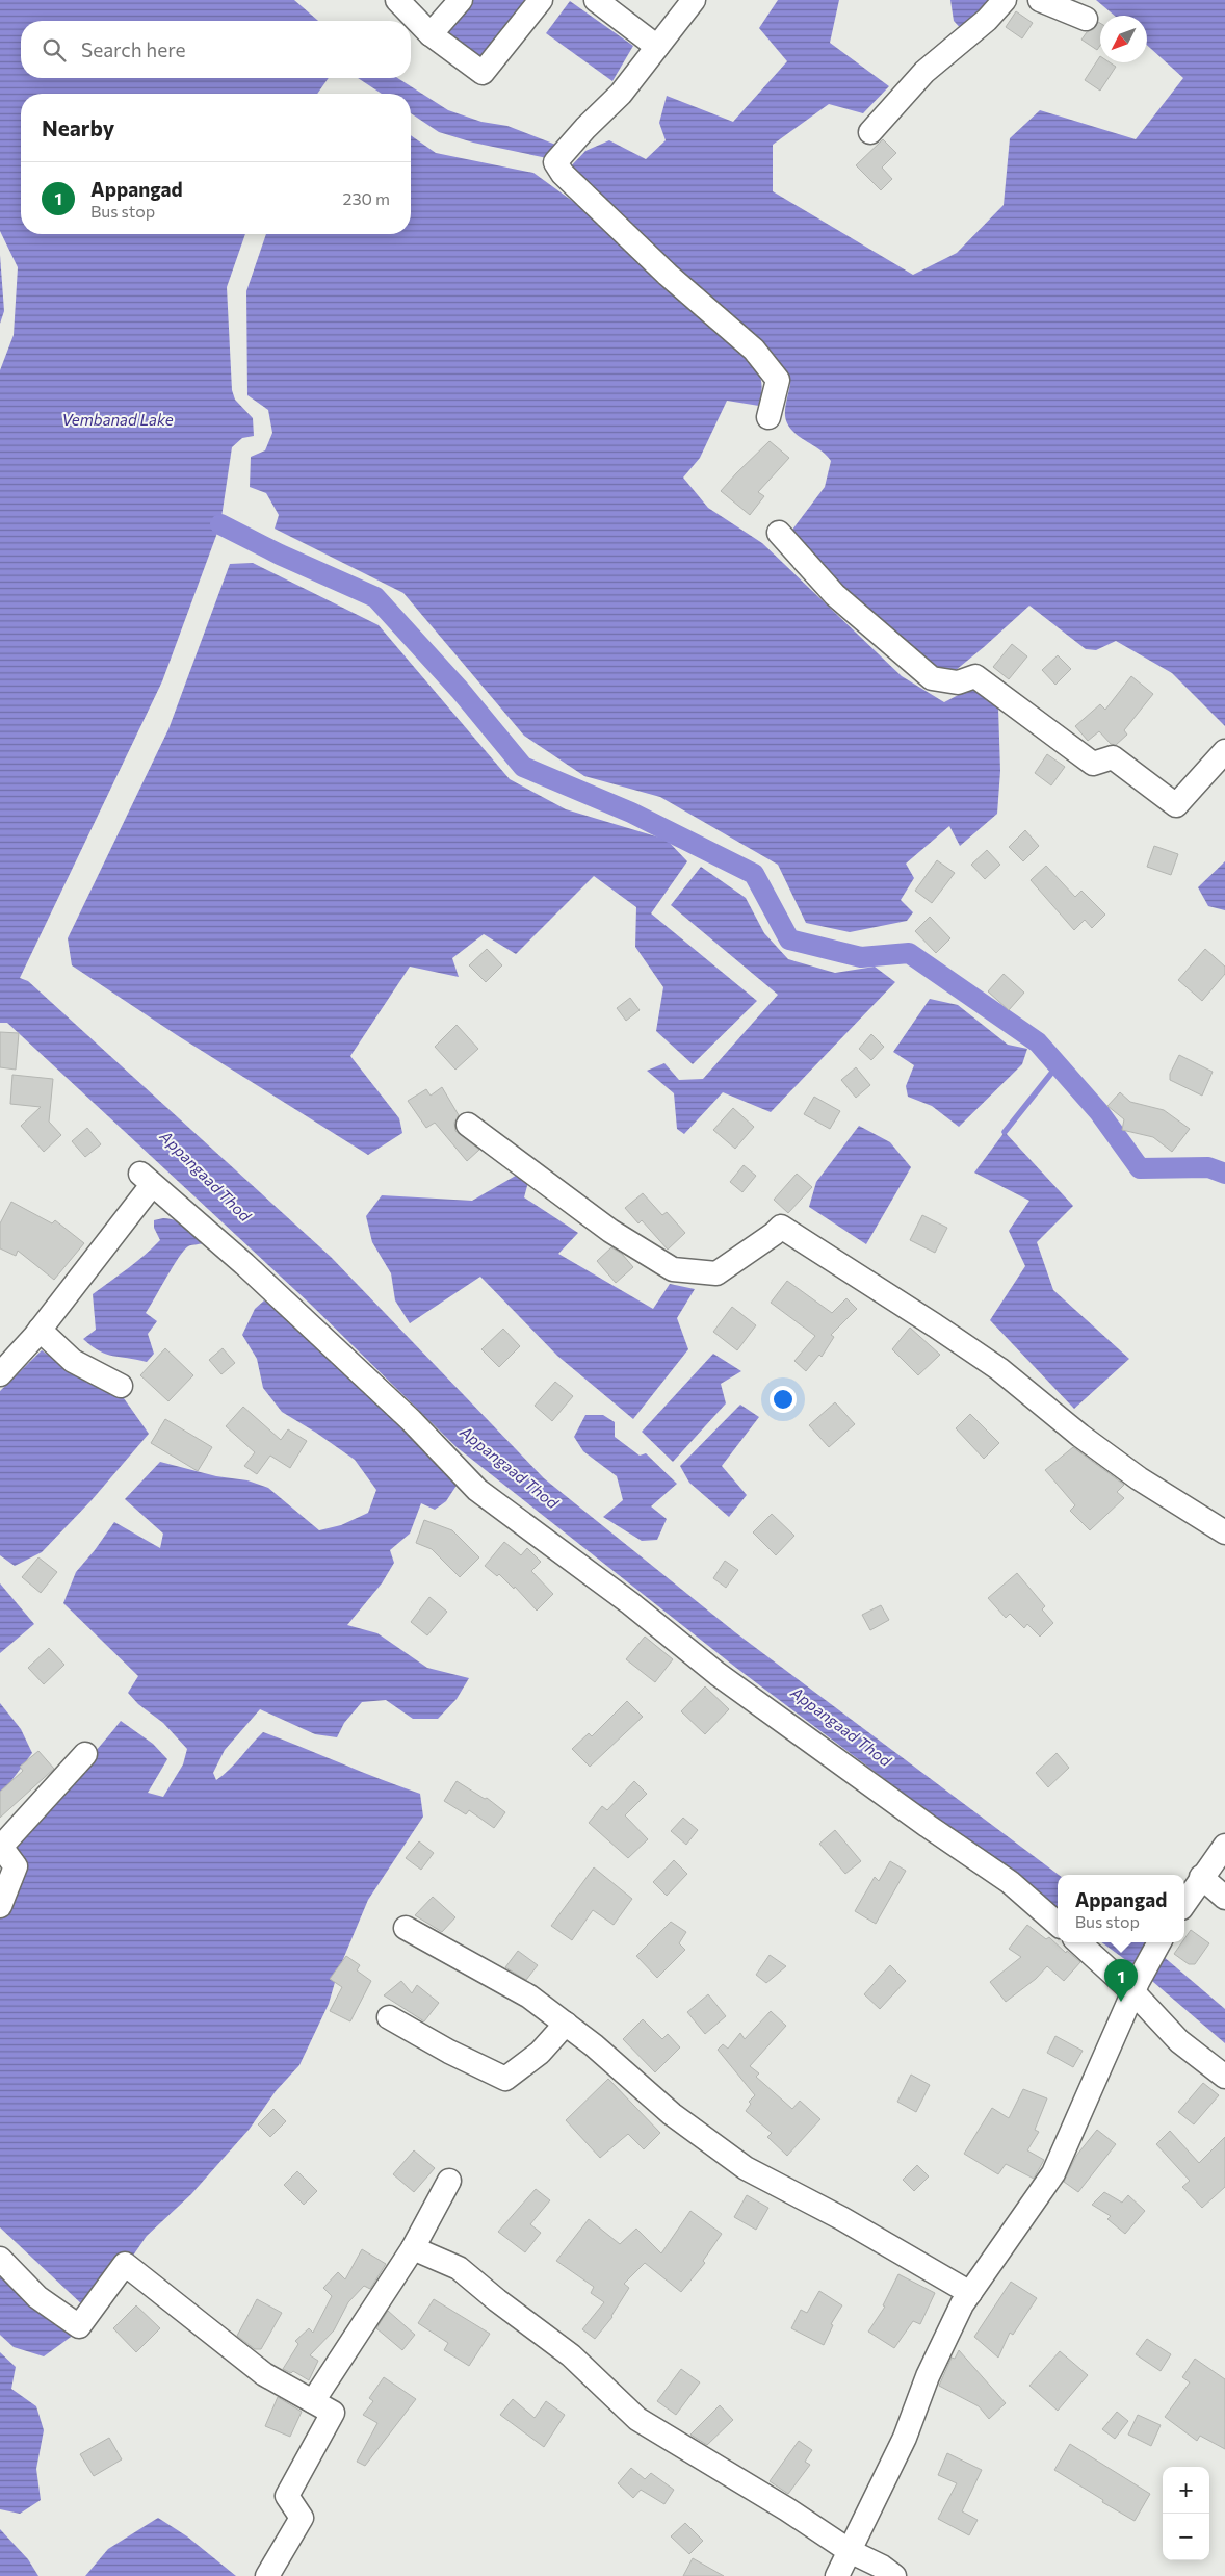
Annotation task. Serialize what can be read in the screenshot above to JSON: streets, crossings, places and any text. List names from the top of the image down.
{
  "water": ["Vembanad Lake", "Appangaad Thod"],
  "north": "bottom left",
  "page": {
    "search": "Search here",
    "heading": "Nearby",
    "list": [
      {
        "mark": "1",
        "name": "Appangad",
        "note": "Bus stop",
        "value": "230 m"
      }
    ],
    "popup": ["Appangad", "Bus stop"],
    "pins": "1",
    "map_buttons": ["+", "−"]
  }
}
